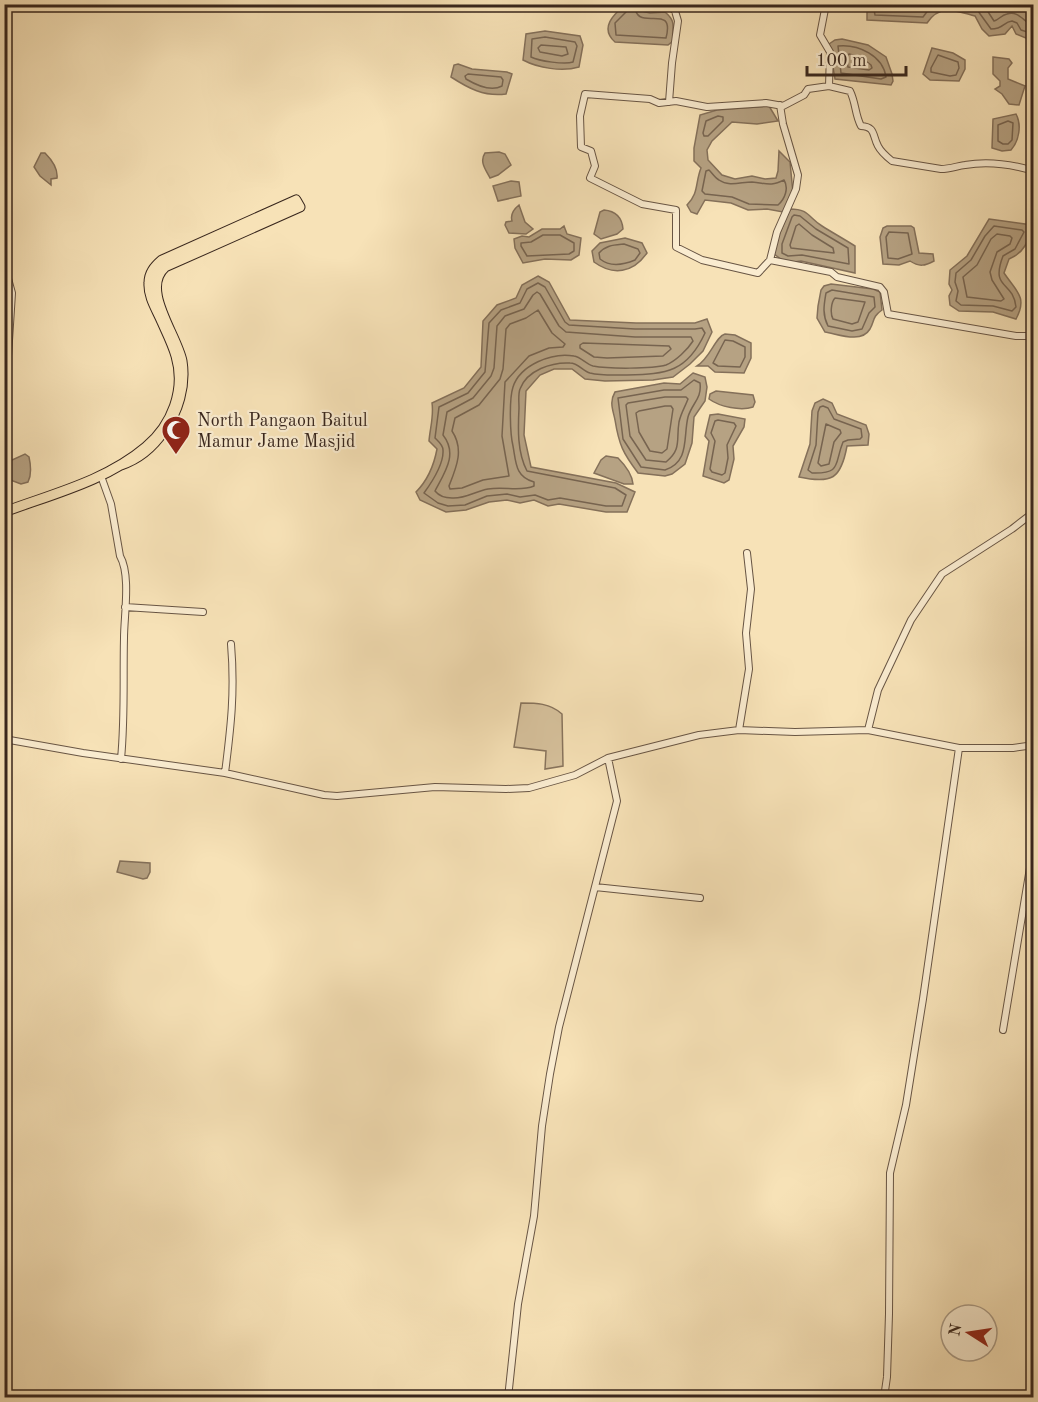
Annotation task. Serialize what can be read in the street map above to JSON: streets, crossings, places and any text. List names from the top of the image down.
{
  "places": {
    "mosque": ["North Pangaon Baitul Mamur Jame Masjid"]
  },
  "scale_bar": "100 m",
  "north": "left"
}
